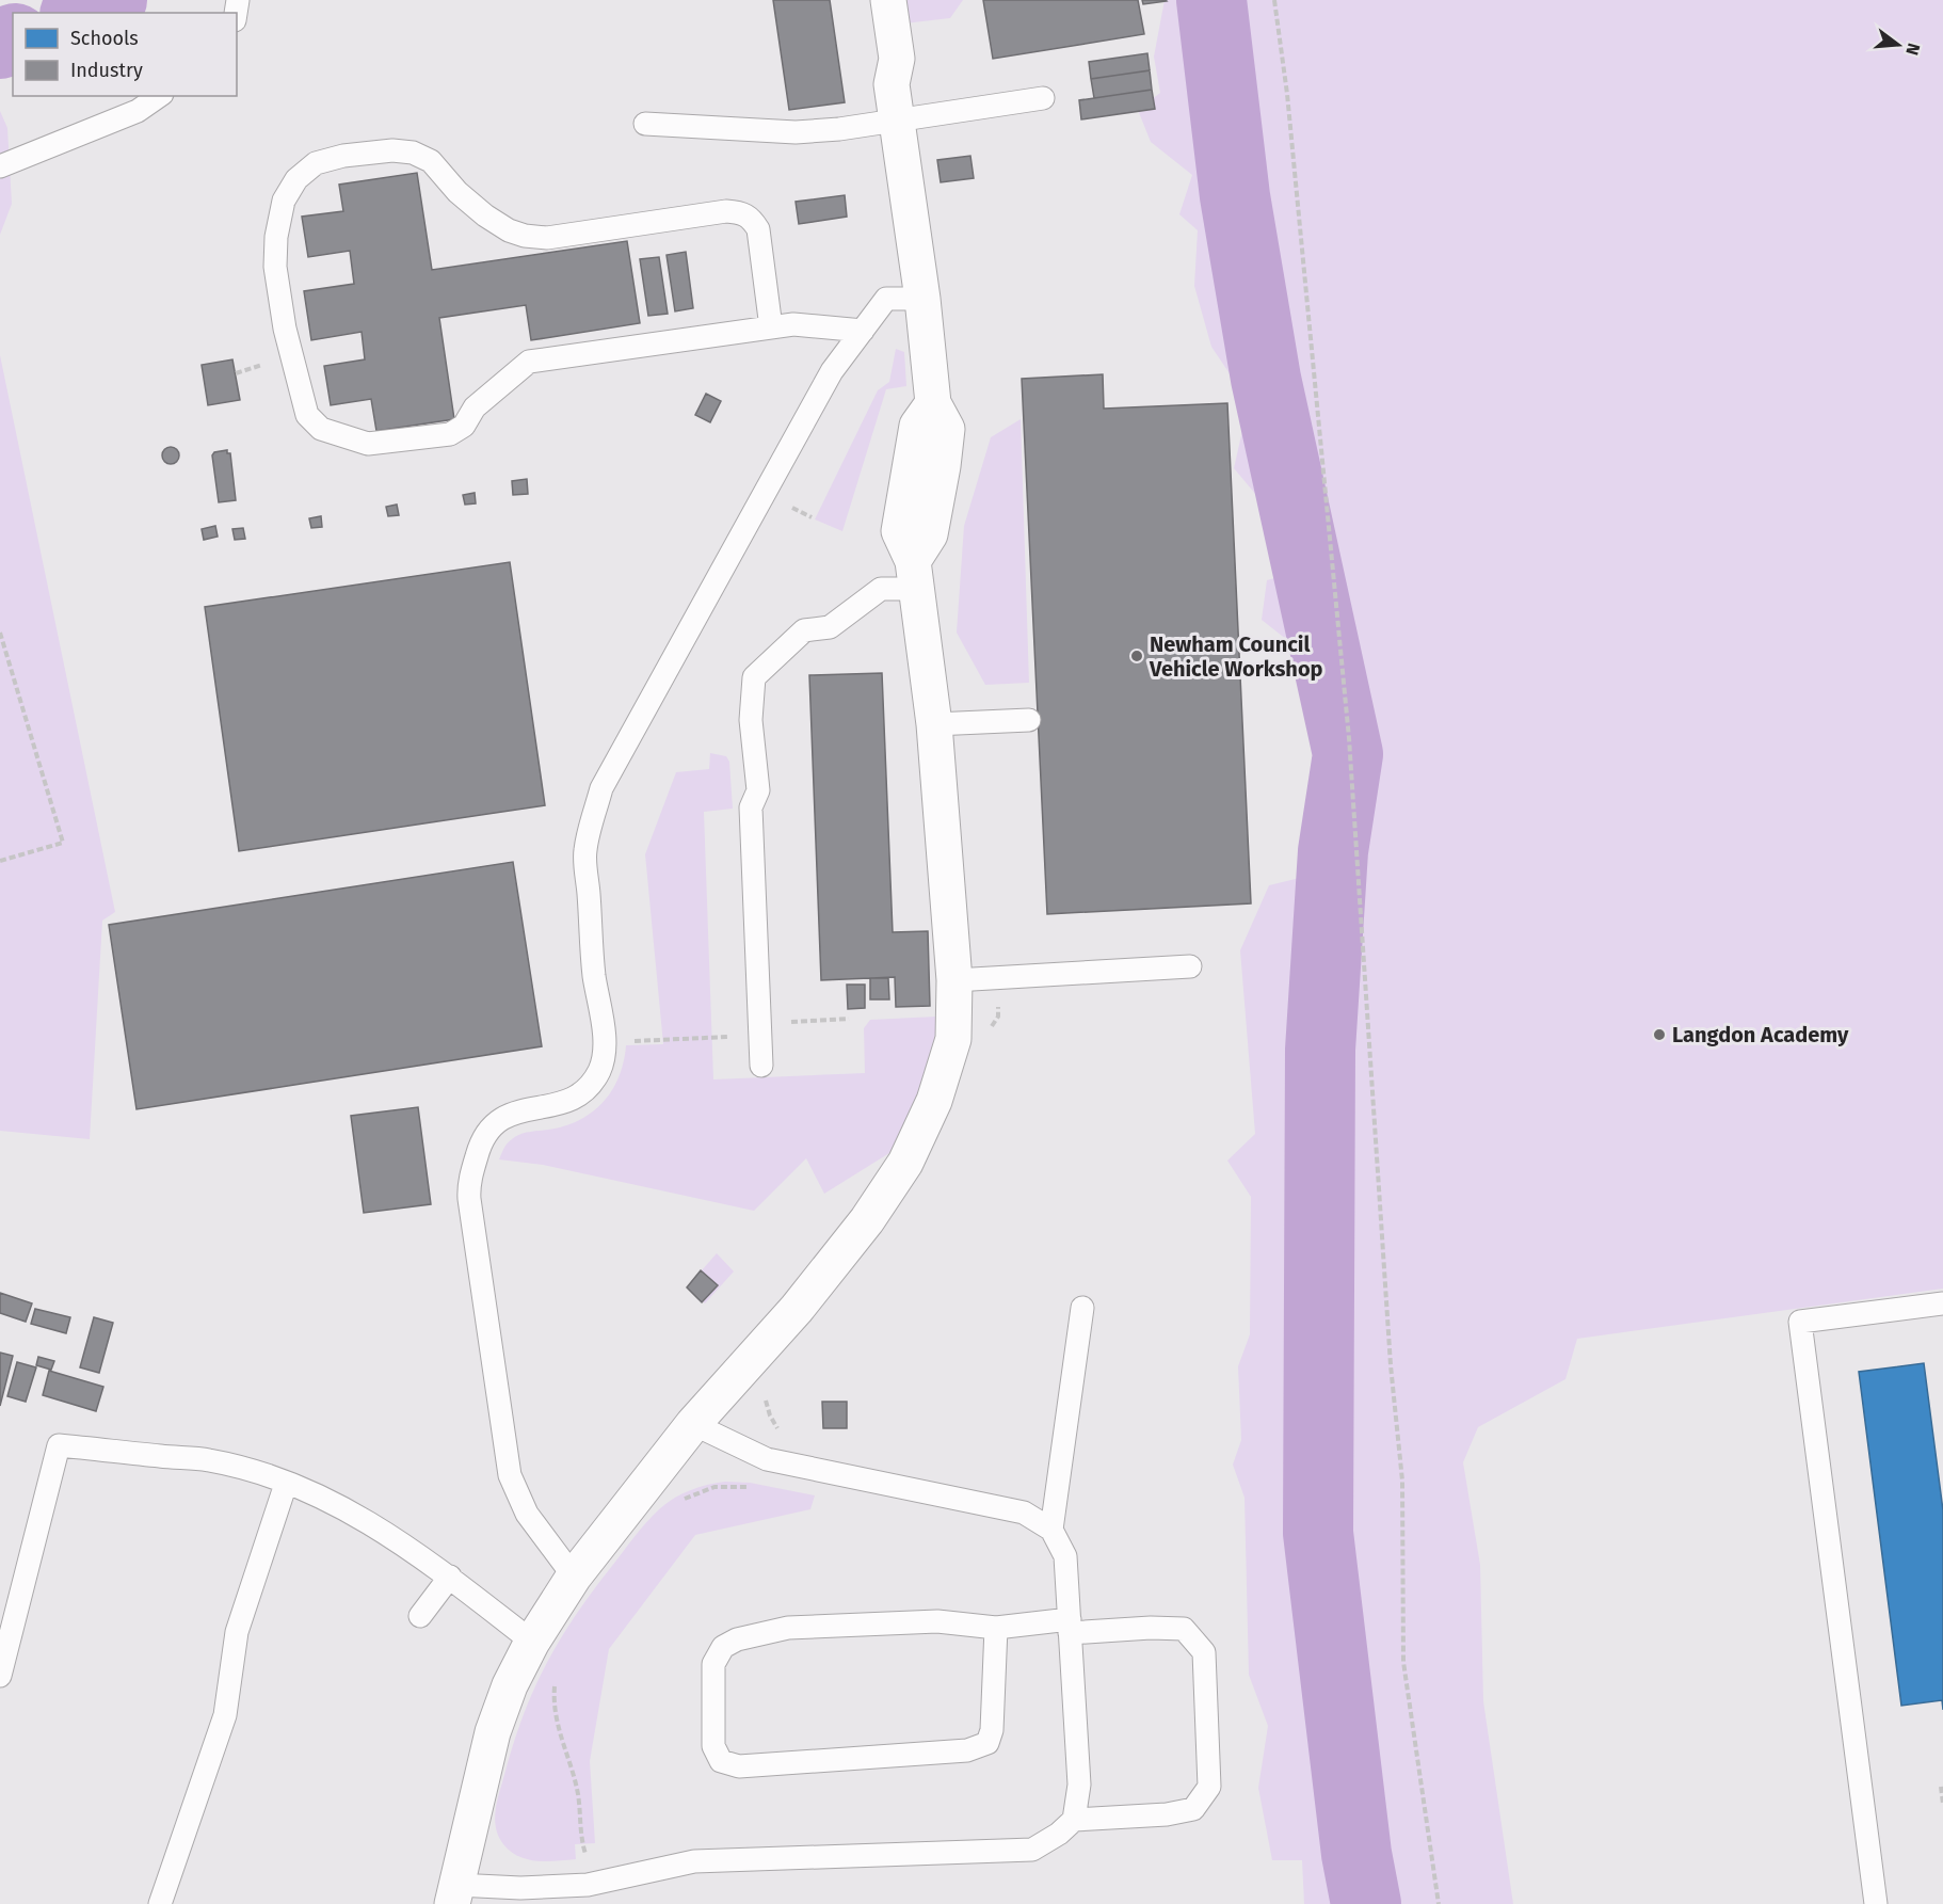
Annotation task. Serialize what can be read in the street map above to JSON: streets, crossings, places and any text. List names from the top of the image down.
{
  "places": ["Newham Council Vehicle Workshop", "Langdon Academy"],
  "legend": ["Schools", "Industry"],
  "north": "right"
}
